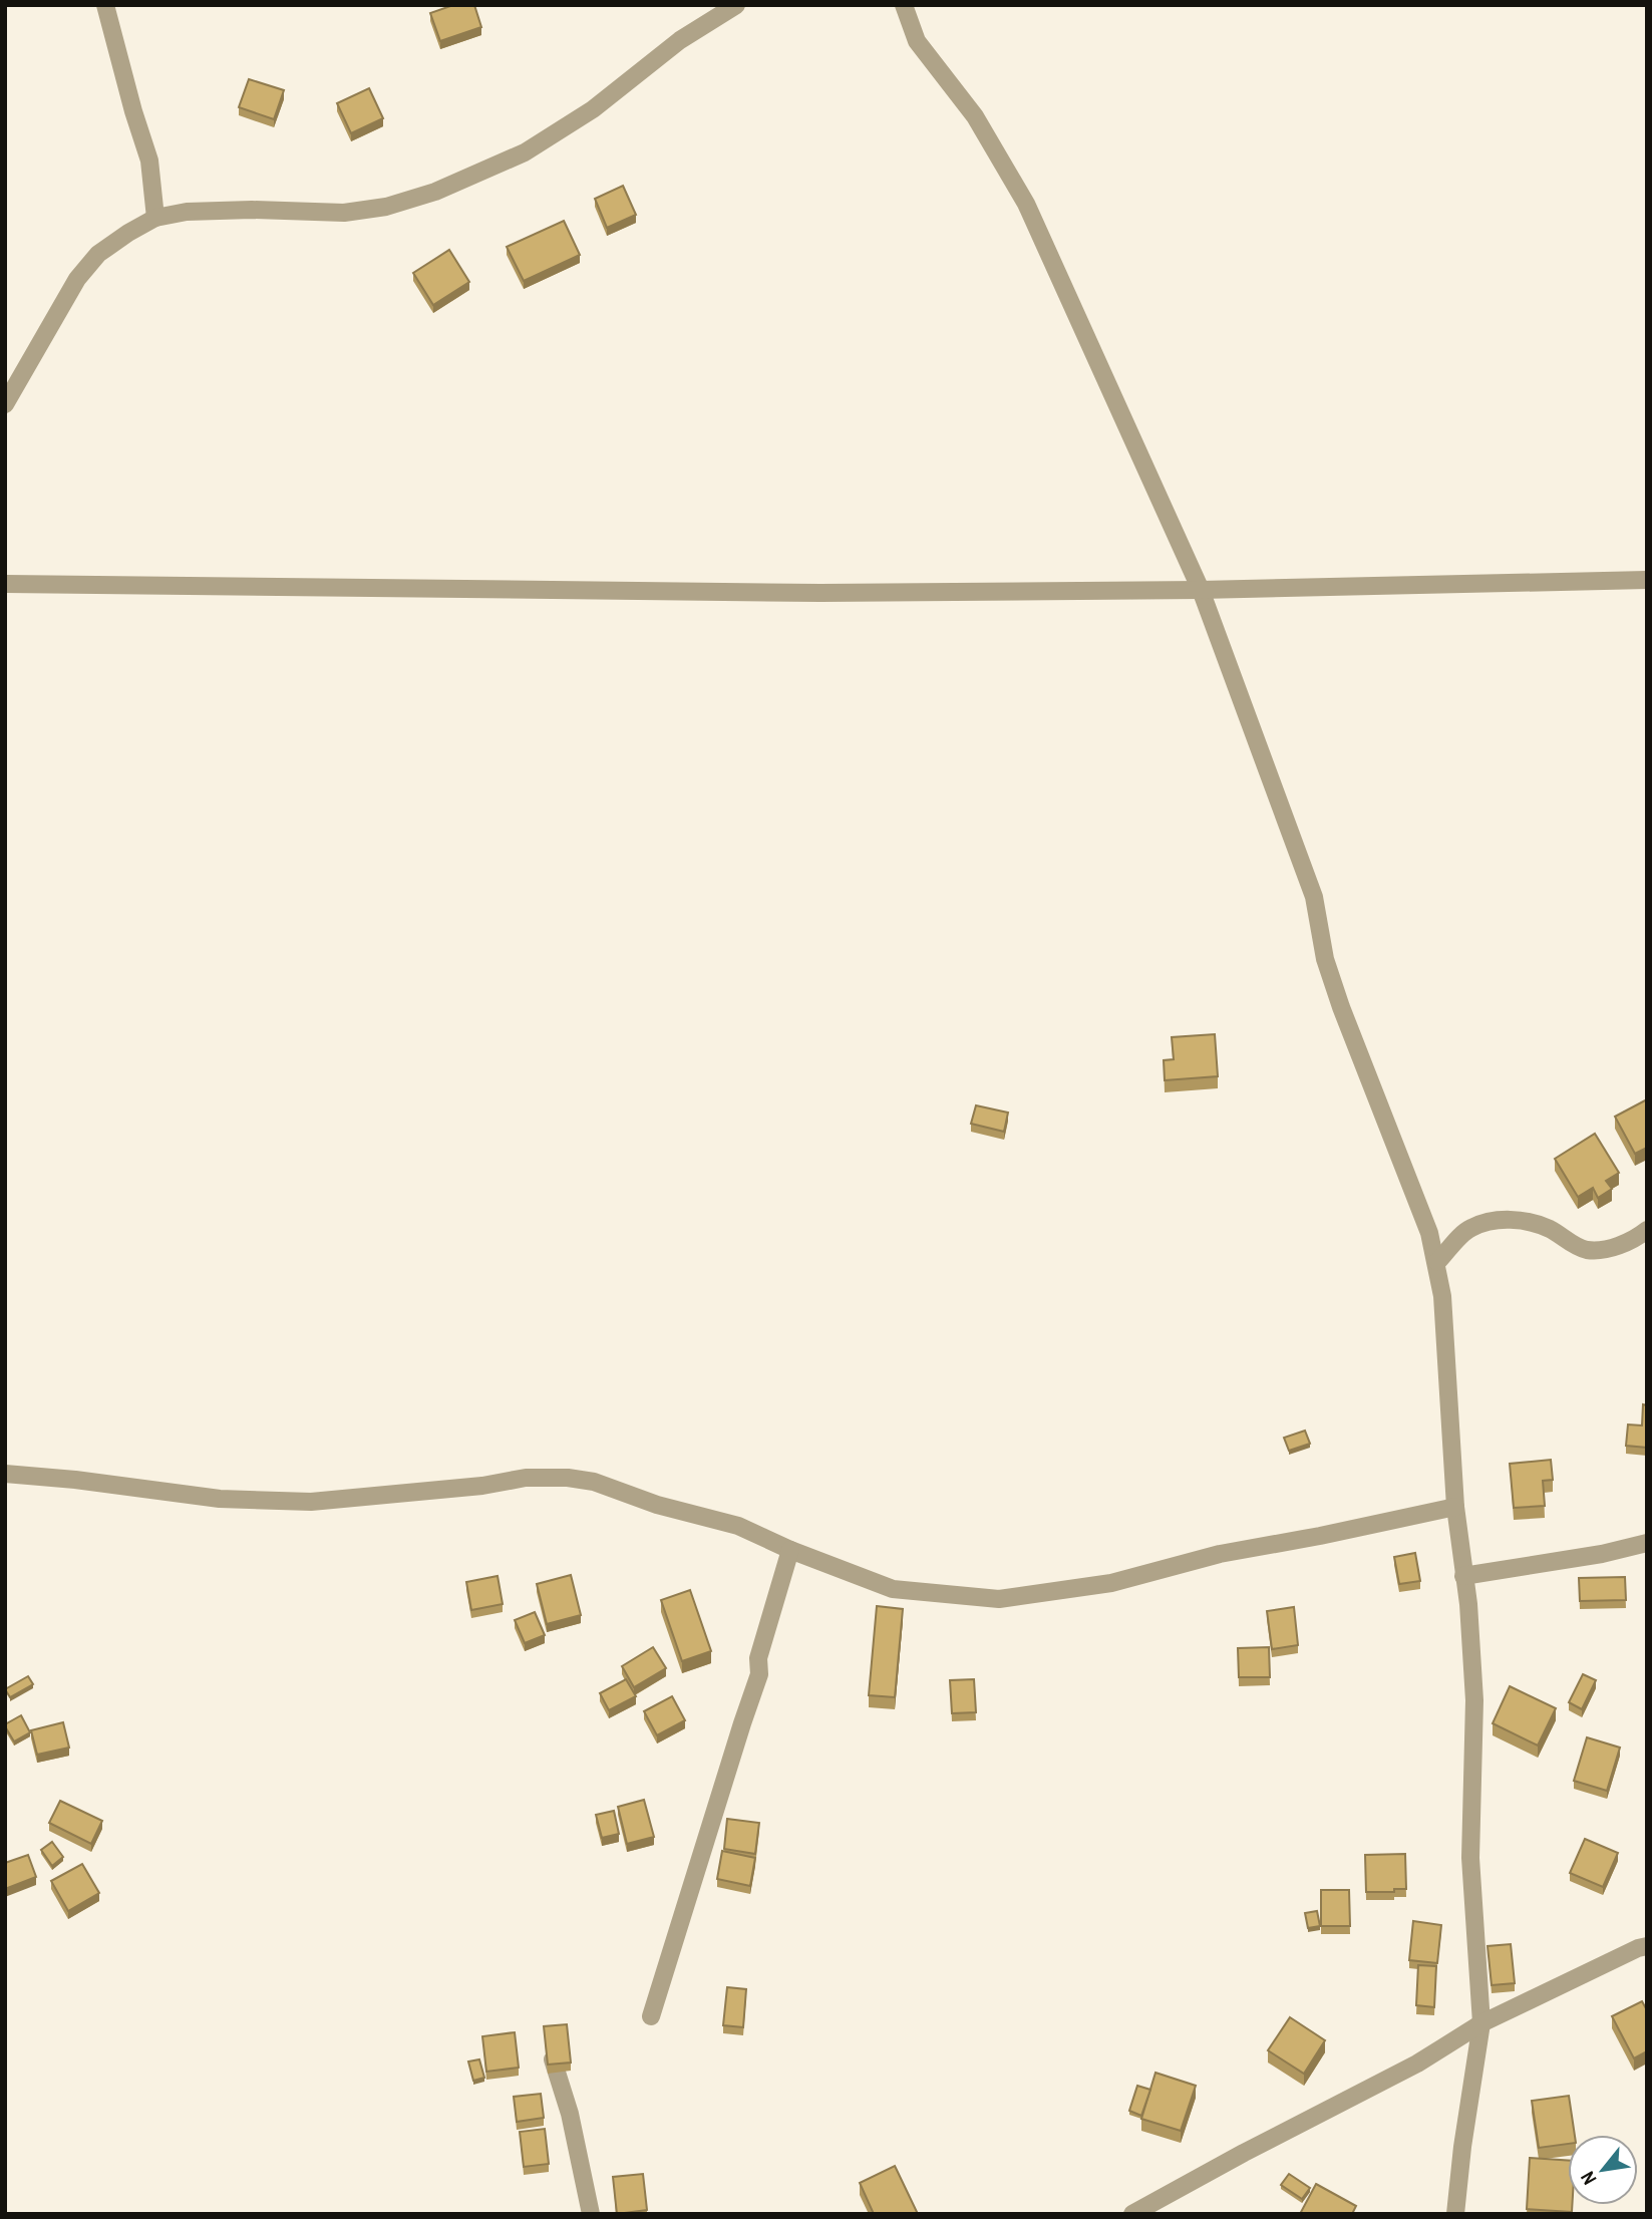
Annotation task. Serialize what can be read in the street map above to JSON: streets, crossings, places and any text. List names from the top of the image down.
{
  "north": "bottom left"
}
